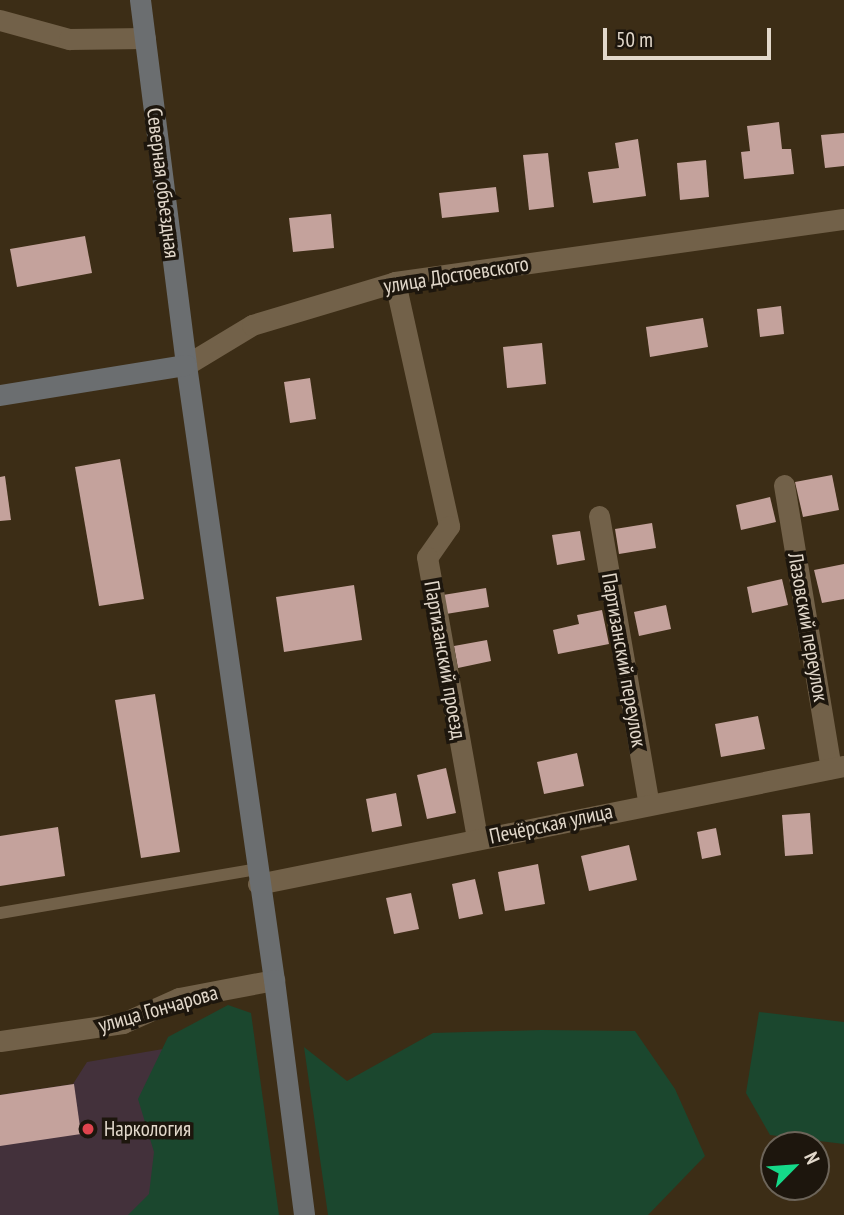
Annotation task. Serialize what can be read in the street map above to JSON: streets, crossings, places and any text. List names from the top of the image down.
{
  "streets": {
    "main road": ["Северная объездная", "улица Достоевского"],
    "street": [
      "Лазовский переулок",
      "Партизанский проезд",
      "Партизанский переулок",
      "Печёрская улица",
      "улица Гончарова"
    ]
  },
  "crossings": [
    ["Северная объездная", "улица Достоевского"],
    ["Северная объездная", "Печёрская улица"],
    ["Северная объездная", "улица Гончарова"],
    ["улица Достоевского", "Партизанский проезд"],
    ["Лазовский переулок", "Печёрская улица"],
    ["Партизанский проезд", "Печёрская улица"],
    ["Партизанский переулок", "Печёрская улица"]
  ],
  "places": ["Наркология"],
  "scale_bar": "50 m",
  "north": "top right"
}
